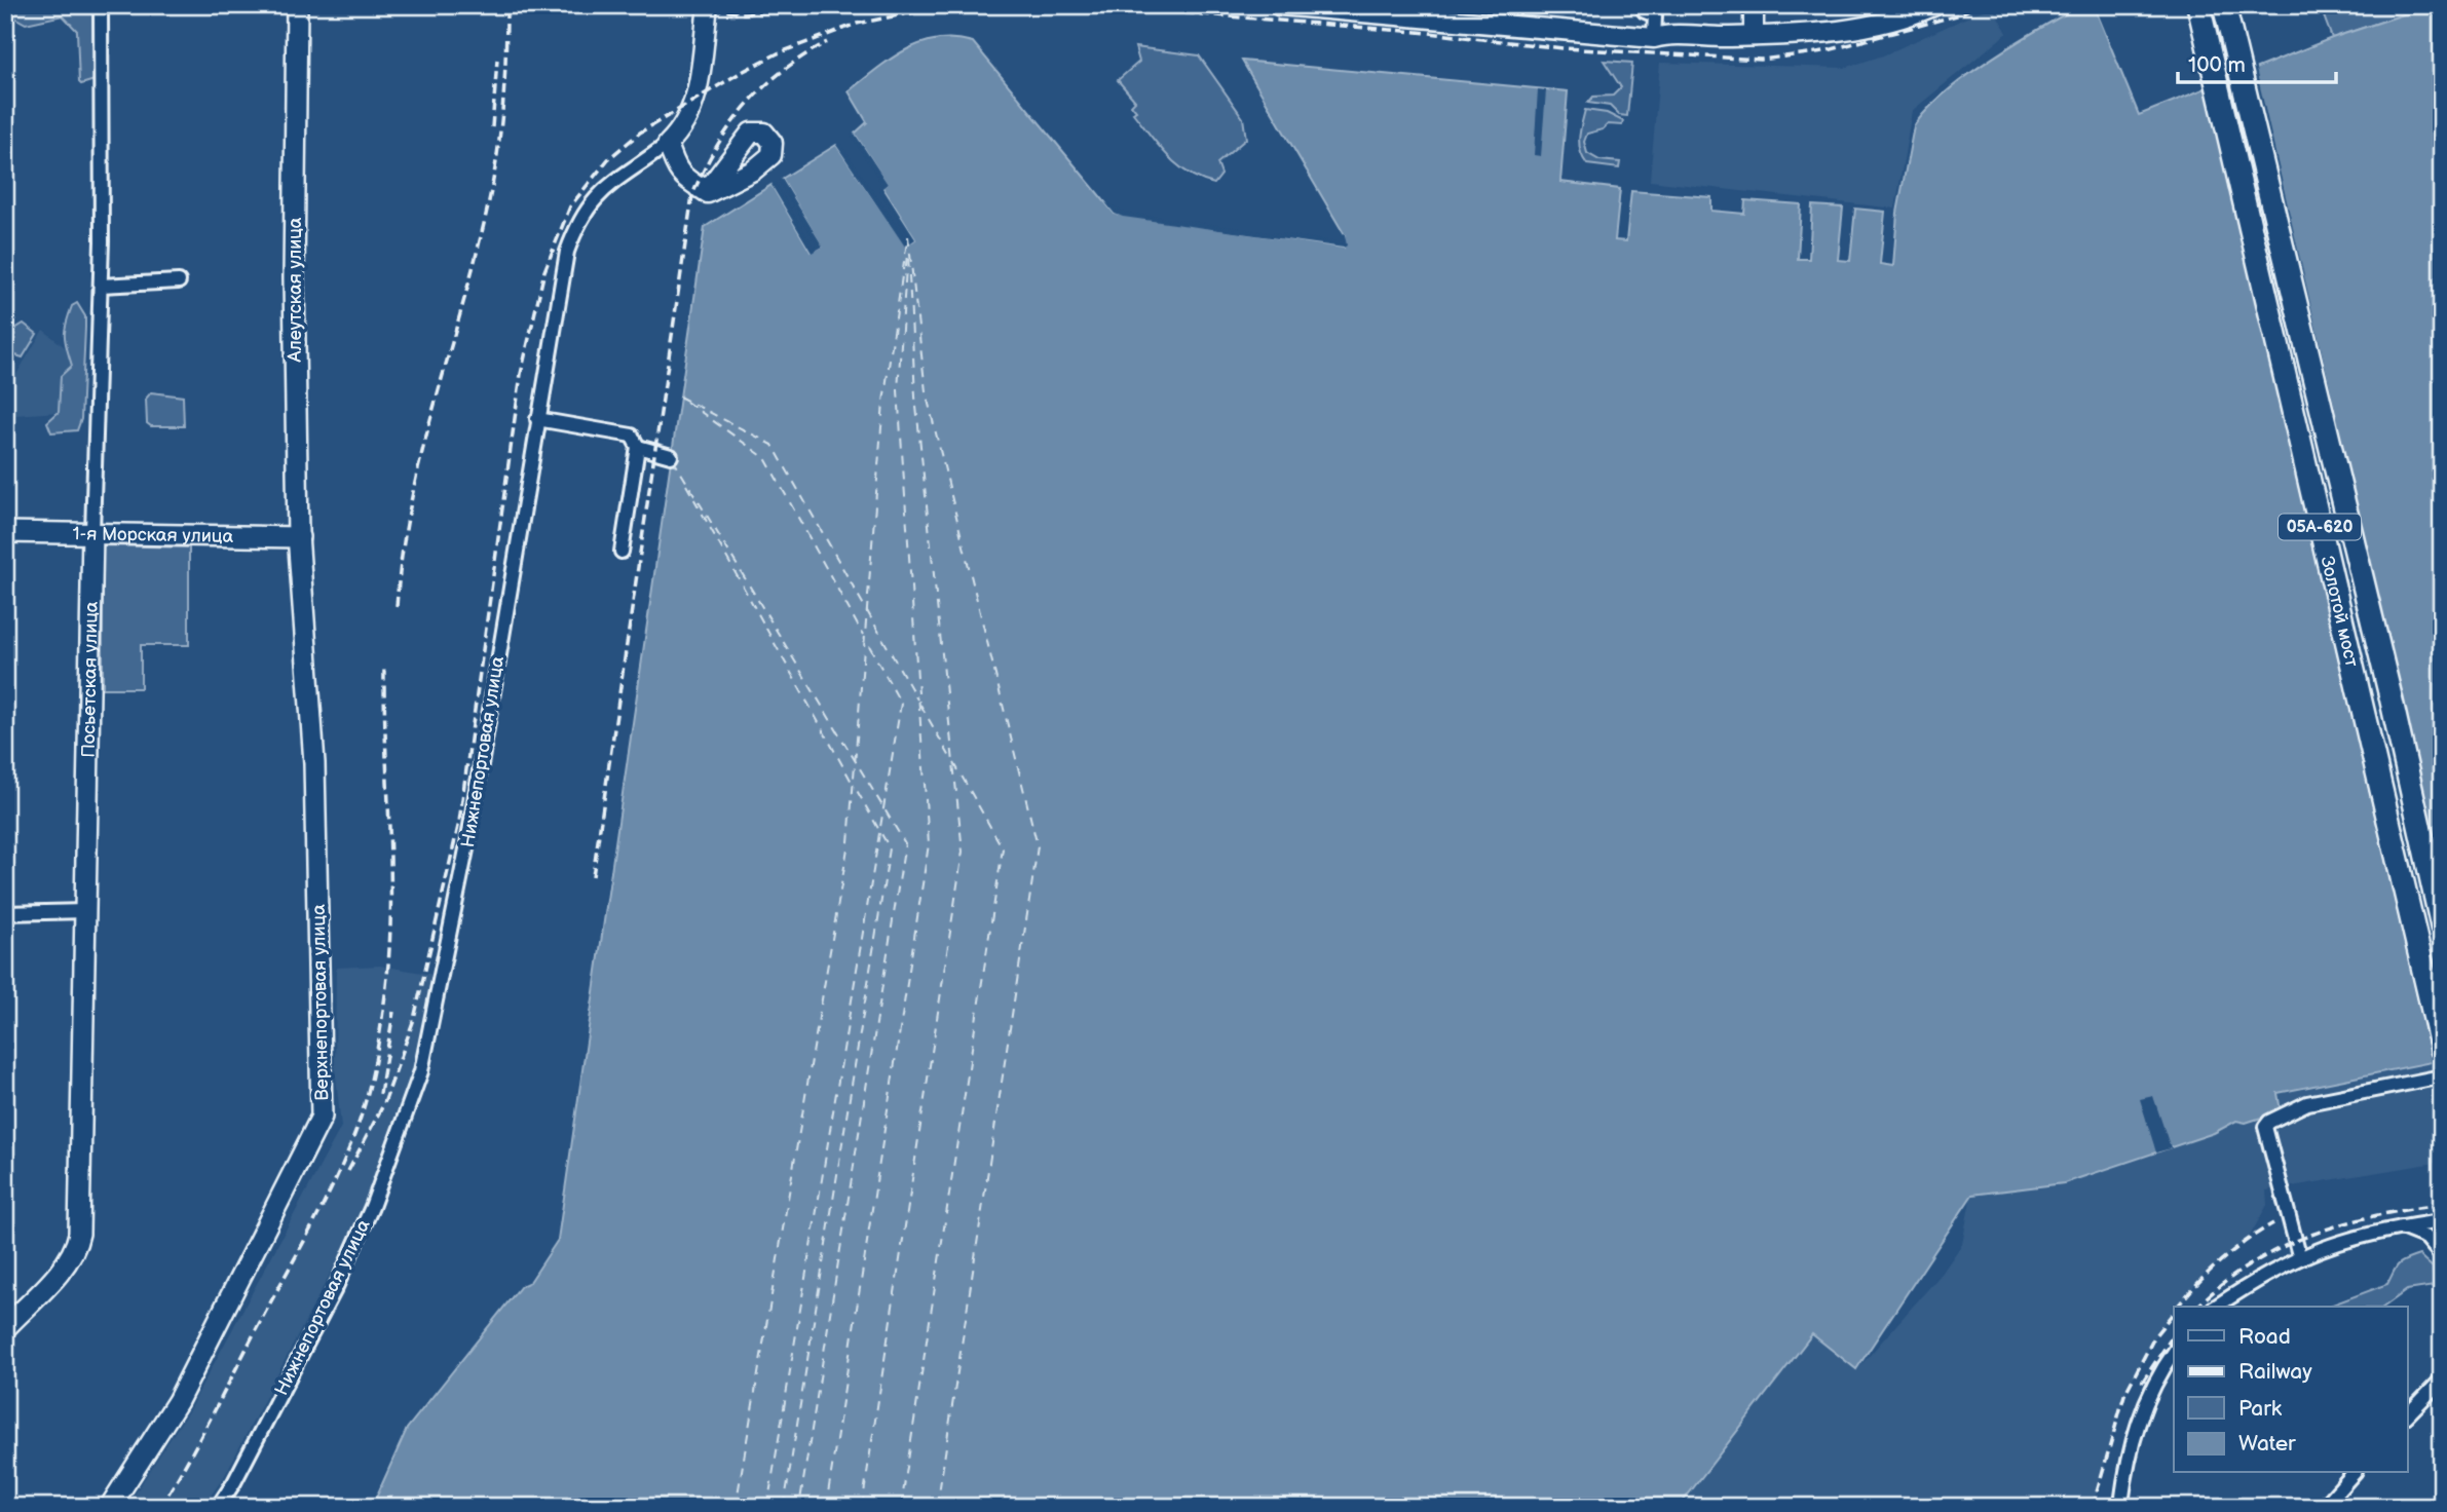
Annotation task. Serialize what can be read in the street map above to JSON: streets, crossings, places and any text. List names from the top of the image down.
{
  "streets": {
    "highway": ["05А-620", "Золотой мост"],
    "main road": [
      "Алеутская улица",
      "1-я Морская улица",
      "Посьетская улица",
      "Нижнепортовая улица",
      "Верхнепортовая улица"
    ]
  },
  "crossings": [
    ["Алеутская улица", "1-я Морская улица"],
    ["Алеутская улица", "Верхнепортовая улица"],
    ["1-я Морская улица", "Посьетская улица"]
  ],
  "legend": [
    "Road",
    "Railway",
    "Park",
    "Water"
  ],
  "scale_bar": "100 m"
}
